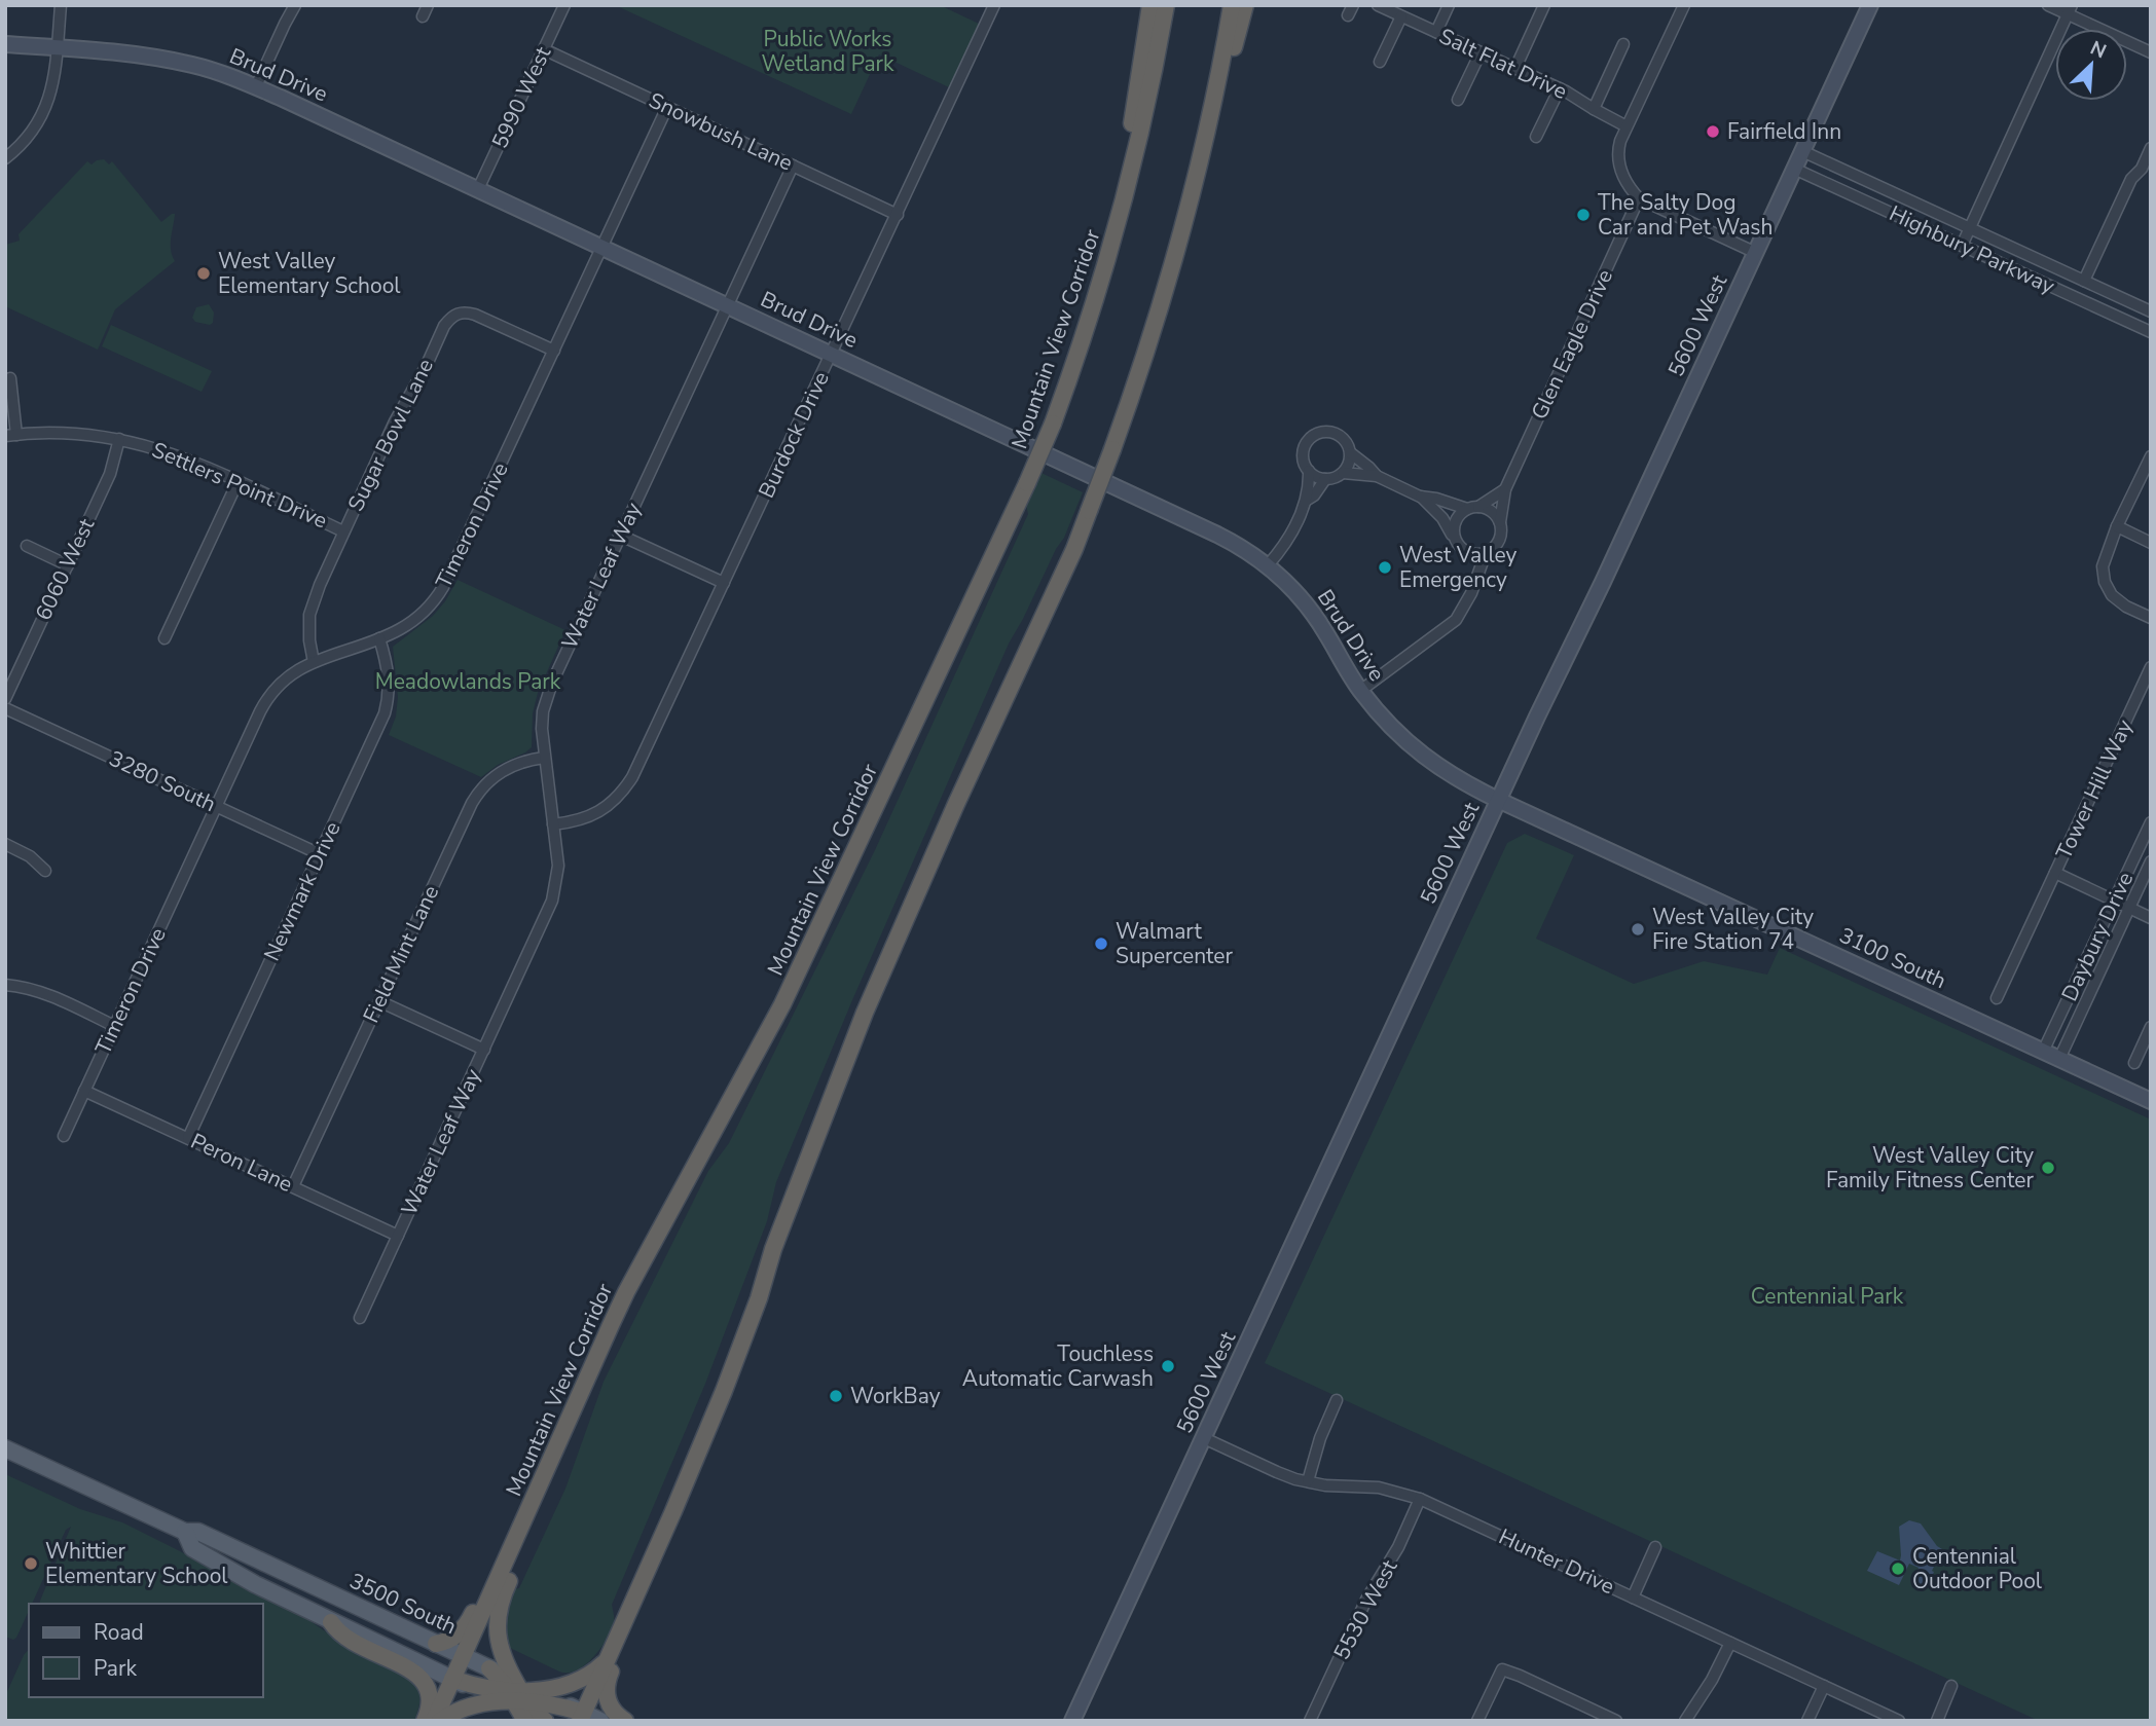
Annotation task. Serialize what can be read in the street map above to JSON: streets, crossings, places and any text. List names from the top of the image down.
{
  "streets": {
    "highway": ["Mountain View Corridor"],
    "main road": [
      "Brud Drive",
      "5600 West",
      "3100 South",
      "3500 South"
    ],
    "street": [
      "Salt Flat Drive",
      "5990 West",
      "Snowbush Lane",
      "Highbury Parkway",
      "Glen Eagle Drive",
      "Sugar Bowl Lane",
      "Burdock Drive",
      "Settlers Point Drive",
      "Timeron Drive",
      "6060 West",
      "Water Leaf Way",
      "3280 South",
      "Tower Hill Way",
      "Newmark Drive",
      "Daybury Drive",
      "Field Mint Lane",
      "Peron Lane",
      "Hunter Drive",
      "5530 West"
    ]
  },
  "crossings": [
    ["Brud Drive", "5990 West"],
    ["Brud Drive", "5600 West"],
    ["Brud Drive", "Burdock Drive"],
    ["Brud Drive", "Timeron Drive"],
    ["Brud Drive", "Water Leaf Way"],
    ["Brud Drive", "3100 South"],
    ["5990 West", "Snowbush Lane"],
    ["Snowbush Lane", "Burdock Drive"],
    ["Snowbush Lane", "Timeron Drive"],
    ["Snowbush Lane", "Water Leaf Way"],
    ["Highbury Parkway", "5600 West"],
    ["5600 West", "3100 South"],
    ["5600 West", "Hunter Drive"],
    ["Mountain View Corridor", "3500 South"],
    ["Sugar Bowl Lane", "Settlers Point Drive"],
    ["Sugar Bowl Lane", "Timeron Drive"],
    ["Burdock Drive", "Water Leaf Way"],
    ["Settlers Point Drive", "6060 West"],
    ["Timeron Drive", "3280 South"],
    ["Timeron Drive", "Newmark Drive"],
    ["Timeron Drive", "Peron Lane"],
    ["Water Leaf Way", "Field Mint Lane"],
    ["Water Leaf Way", "Peron Lane"],
    ["3280 South", "Newmark Drive"],
    ["Newmark Drive", "Peron Lane"],
    ["Daybury Drive", "3100 South"],
    ["Field Mint Lane", "Peron Lane"],
    ["Hunter Drive", "5530 West"]
  ],
  "parks": ["Public Works Wetland Park", "Meadowlands Park", "Centennial Park"],
  "places": [
    "Fairfield Inn",
    "The Salty Dog Car and Pet Wash",
    "West Valley Elementary School",
    "West Valley Emergency",
    "West Valley City Fire Station 74",
    "Walmart Supercenter",
    "West Valley City Family Fitness Center",
    "Touchless Automatic Carwash",
    "WorkBay",
    "Whittier Elementary School",
    "Centennial Outdoor Pool"
  ],
  "legend": ["Road", "Park"],
  "north": "top right"
}
